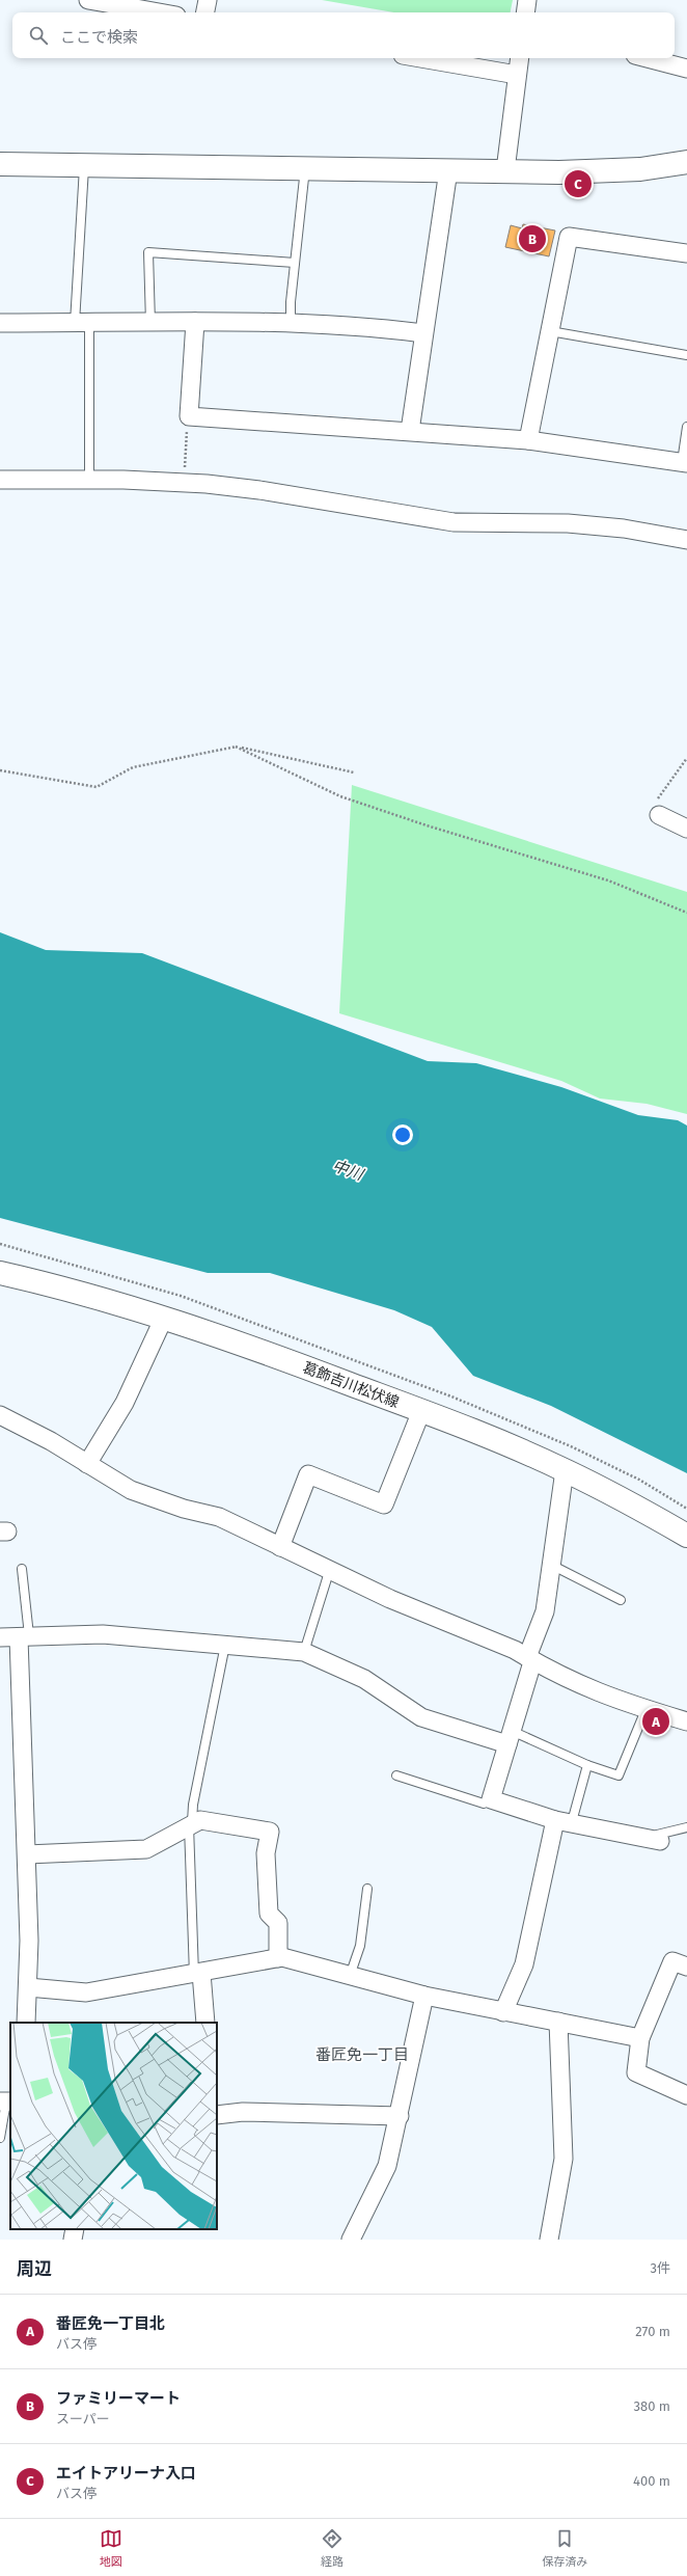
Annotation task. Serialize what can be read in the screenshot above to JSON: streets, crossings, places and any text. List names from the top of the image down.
{
  "streets": {
    "main road": ["葛飾吉川松伏線"]
  },
  "districts": ["番匠免一丁目"],
  "water": ["中川"],
  "page": {
    "search": "ここで検索",
    "pins": ["C", "B", "A"],
    "heading": ["周辺", "3件"],
    "list": [
      {
        "mark": "A",
        "name": "番匠免一丁目北",
        "note": "バス停",
        "value": "270 m"
      },
      {
        "mark": "B",
        "name": "ファミリーマート",
        "note": "スーパー",
        "value": "380 m"
      },
      {
        "mark": "C",
        "name": "エイトアリーナ入口",
        "note": "バス停",
        "value": "400 m"
      }
    ],
    "nav": ["地図", "経路", "保存済み"]
  }
}
